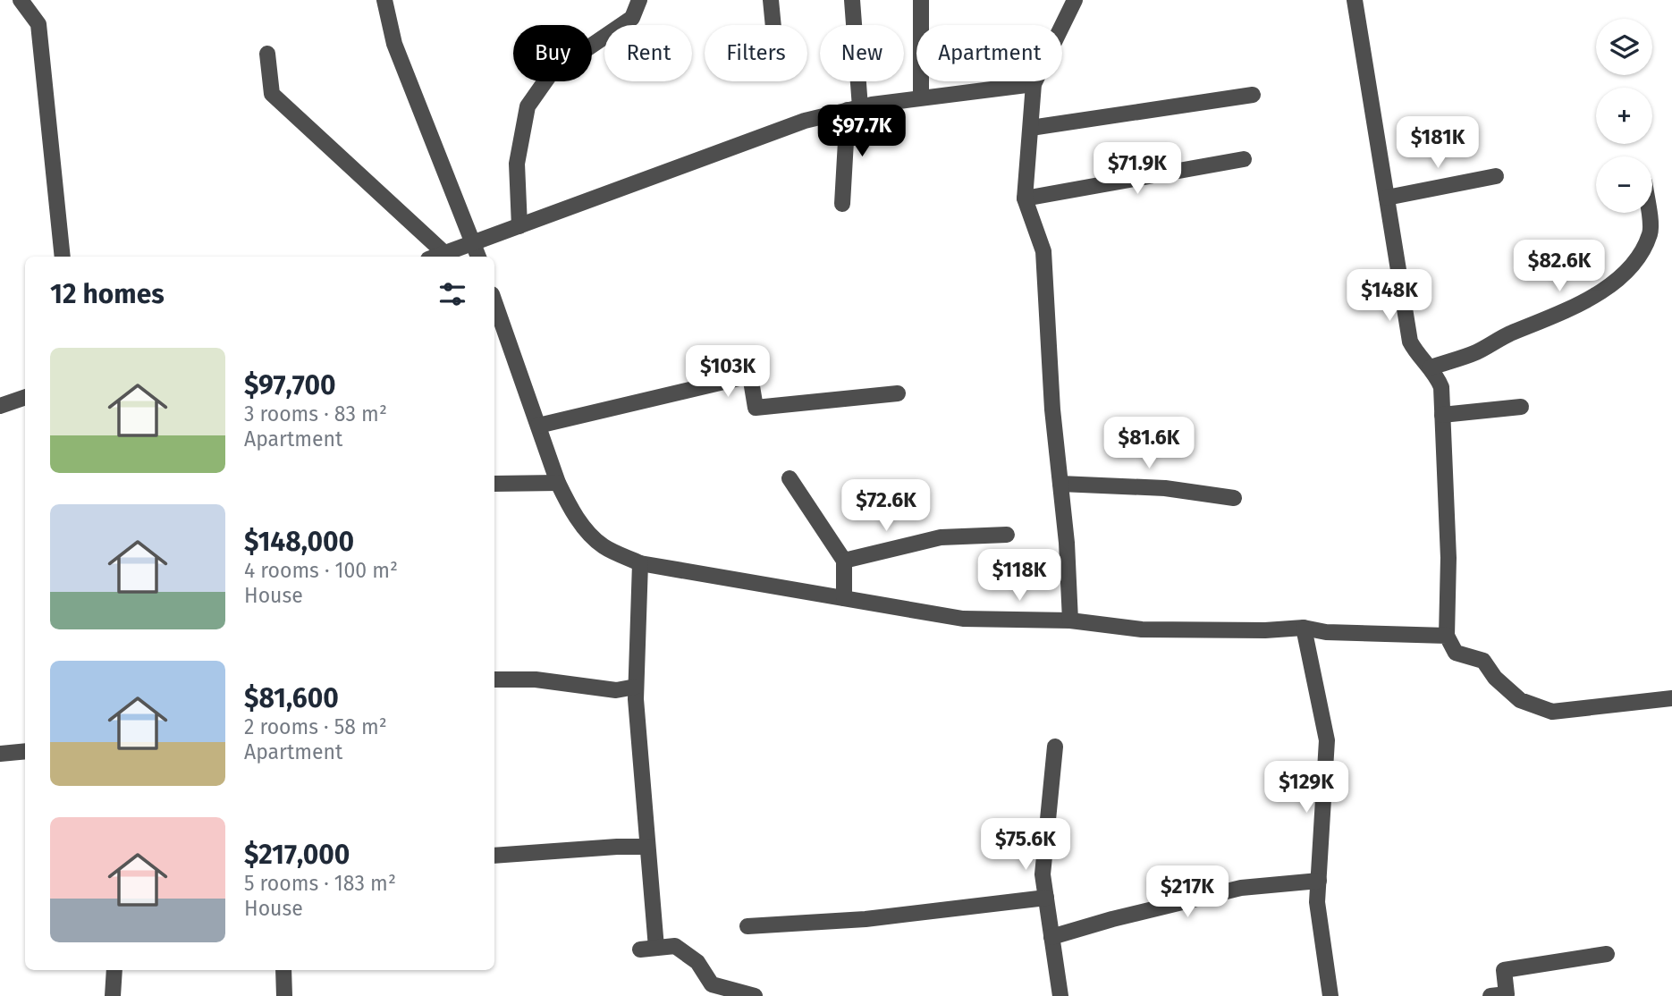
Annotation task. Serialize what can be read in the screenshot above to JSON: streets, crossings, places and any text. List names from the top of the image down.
{
  "page": {
    "map_buttons": ["+", "−"],
    "chip": [
      "Buy",
      "Rent",
      "Filters",
      "New",
      "Apartment"
    ],
    "price": [
      "$97.7K",
      "$181K",
      "$71.9K",
      "$82.6K",
      "$148K",
      "$103K",
      "$81.6K",
      "$72.6K",
      "$118K",
      "$129K",
      "$75.6K",
      "$217K"
    ],
    "heading": "12 homes",
    "list": [
      {
        "name": "$97,700",
        "note": "3 rooms · 83 m² · Apartment"
      },
      {
        "name": "$148,000",
        "note": "4 rooms · 100 m² · House"
      },
      {
        "name": "$81,600",
        "note": "2 rooms · 58 m² · Apartment"
      },
      {
        "name": "$217,000",
        "note": "5 rooms · 183 m² · House"
      }
    ]
  }
}
